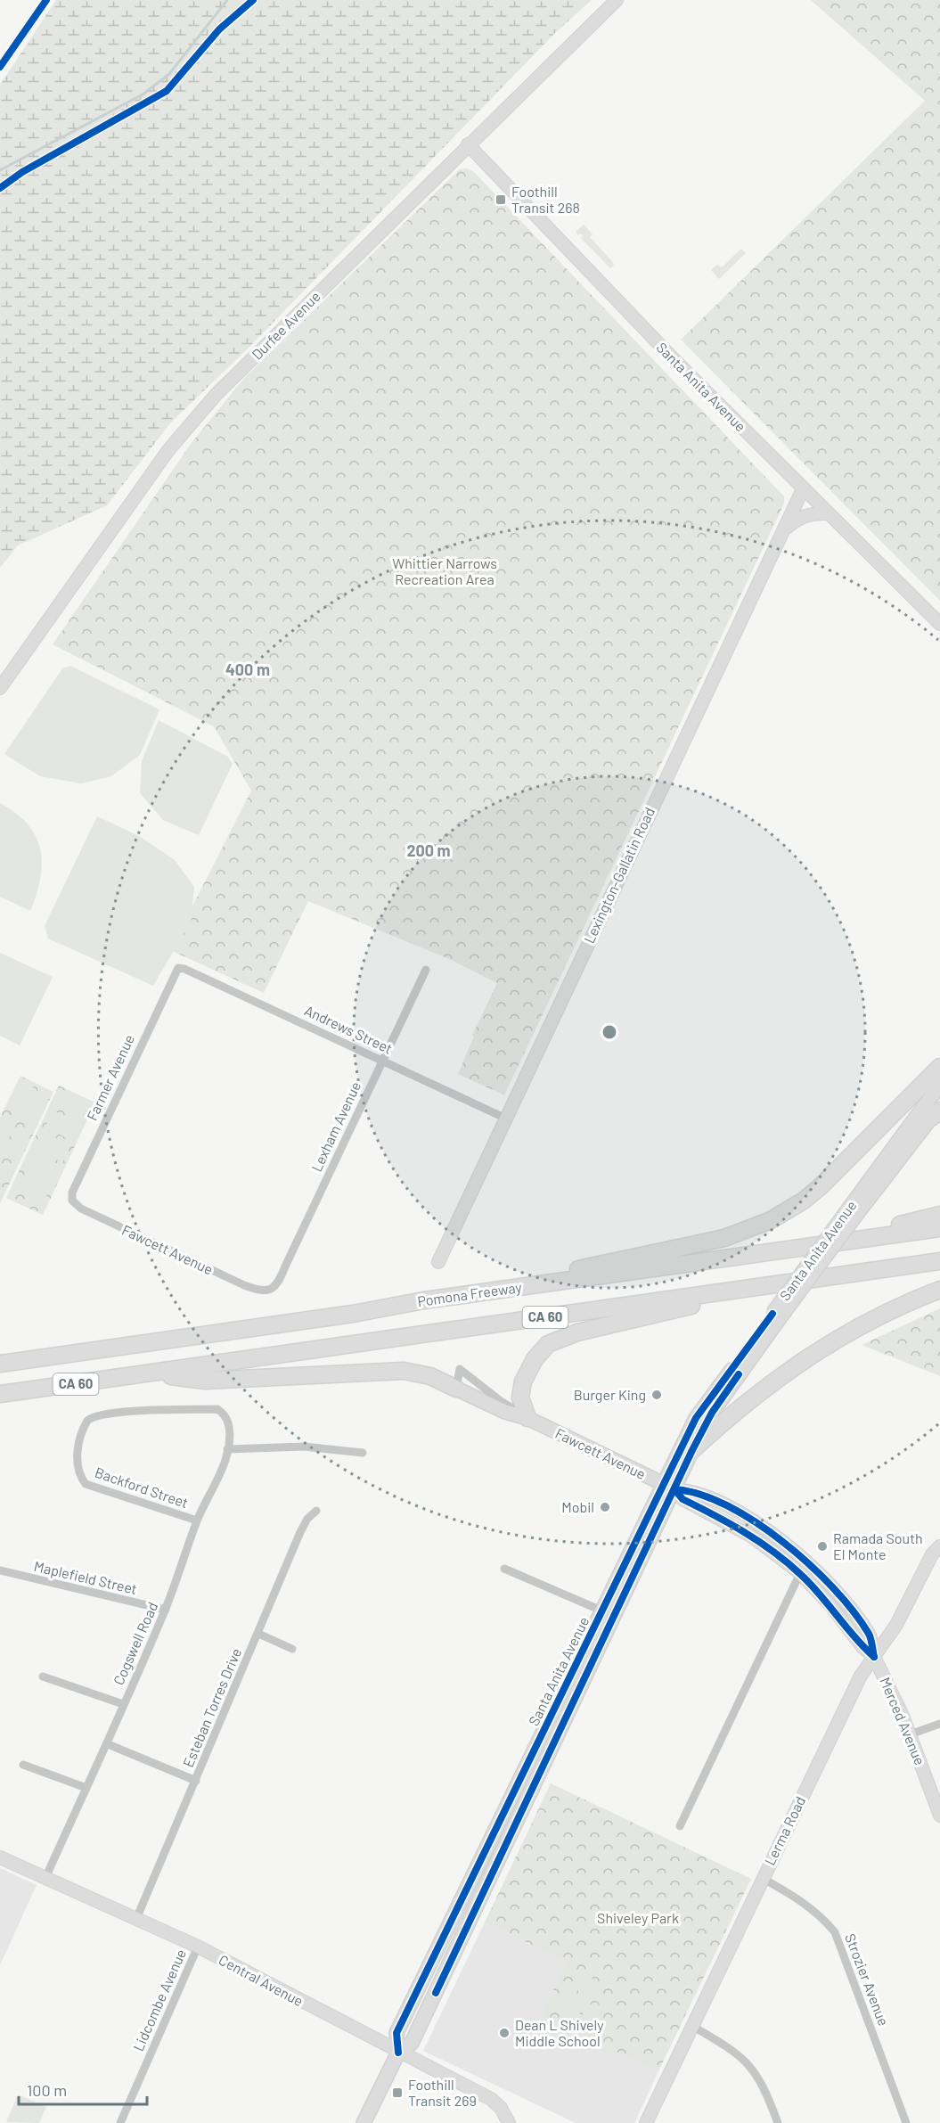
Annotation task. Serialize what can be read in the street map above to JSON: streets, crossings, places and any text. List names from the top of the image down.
{
  "streets": {
    "highway": ["Pomona Freeway", "CA 60"],
    "main road": ["Santa Anita Avenue", "Fawcett Avenue"],
    "street": [
      "Durfee Avenue",
      "Lexington-Gallatin Road",
      "Andrews Street",
      "Farmer Avenue",
      "Lexham Avenue",
      "Backford Street",
      "Maplefield Street",
      "Cogswell Road",
      "Esteban Torres Drive",
      "Merced Avenue",
      "Lerma Road",
      "Strozier Avenue",
      "Central Avenue",
      "Lidcombe Avenue"
    ]
  },
  "crossings": [
    ["Durfee Avenue", "Santa Anita Avenue"],
    ["Santa Anita Avenue", "Lexington-Gallatin Road"],
    ["Santa Anita Avenue", "Fawcett Avenue"],
    ["Santa Anita Avenue", "Merced Avenue"],
    ["Santa Anita Avenue", "Central Avenue"],
    ["Lexington-Gallatin Road", "Andrews Street"],
    ["Andrews Street", "Farmer Avenue"],
    ["Andrews Street", "Lexham Avenue"],
    ["Farmer Avenue", "Fawcett Avenue"],
    ["Lexham Avenue", "Fawcett Avenue"],
    ["Fawcett Avenue", "Merced Avenue"],
    ["Backford Street", "Cogswell Road"],
    ["Maplefield Street", "Cogswell Road"],
    ["Cogswell Road", "Central Avenue"],
    ["Esteban Torres Drive", "Central Avenue"],
    ["Merced Avenue", "Lerma Road"],
    ["Lerma Road", "Strozier Avenue"],
    ["Central Avenue", "Lidcombe Avenue"]
  ],
  "parks": ["Whittier Narrows Recreation Area", "Shiveley Park"],
  "places": {
    "transit": ["Foothill Transit 268", "Foothill Transit 269"],
    "other": [
      "Burger King",
      "Mobil",
      "Ramada South El Monte",
      "Dean L Shively Middle School"
    ]
  },
  "scale_bar": "100 m",
  "rings": ["400 m", "200 m"]
}
